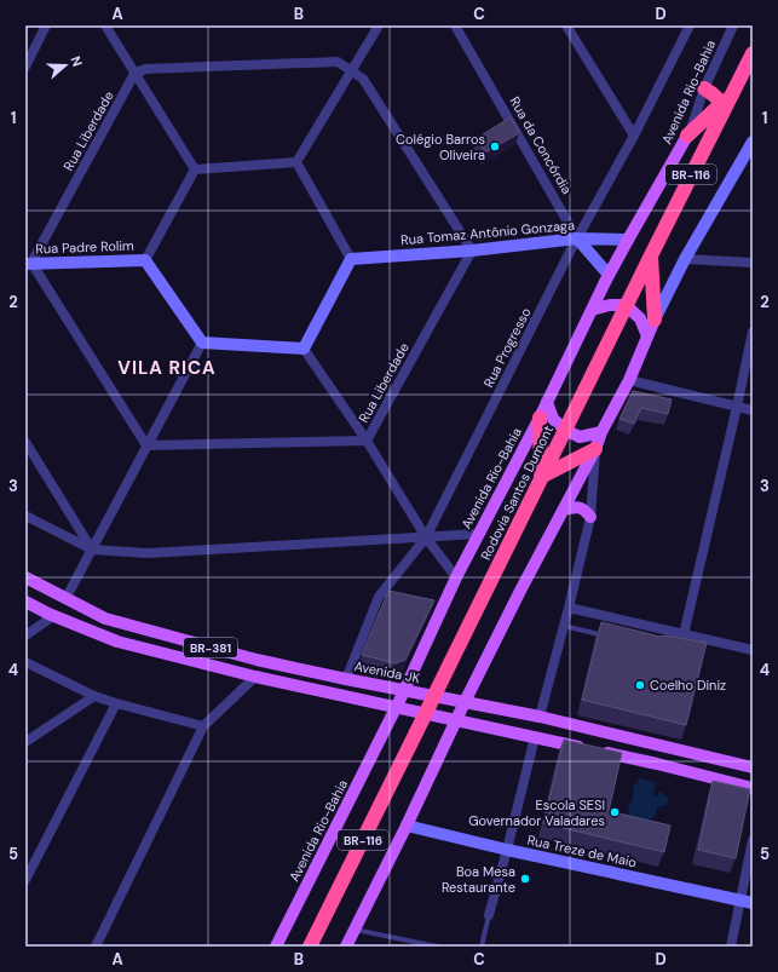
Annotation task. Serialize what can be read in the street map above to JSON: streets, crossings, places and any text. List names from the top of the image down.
{
  "streets": {
    "highway": ["BR-116", "Rodovia Santos Dumont"],
    "main road": ["Avenida Rio-Bahia", "BR-381", "Avenida JK"],
    "street": [
      "Rua Liberdade",
      "Rua da Concórdia",
      "Rua Tomaz Antônio Gonzaga",
      "Rua Padre Rolim",
      "Rua Progresso",
      "Rua Treze de Maio"
    ]
  },
  "crossings": [
    ["Avenida Rio-Bahia", "Rua da Concórdia"],
    ["Avenida Rio-Bahia", "Rua Tomaz Antônio Gonzaga"],
    ["Avenida Rio-Bahia", "BR-381"],
    ["Avenida Rio-Bahia", "Avenida JK"],
    ["Rua Liberdade", "Rua Tomaz Antônio Gonzaga"],
    ["Rua Liberdade", "Rua Padre Rolim"],
    ["Rua da Concórdia", "Rua Tomaz Antônio Gonzaga"],
    ["Rua da Concórdia", "Rua Progresso"],
    ["Rua Tomaz Antônio Gonzaga", "Rua Progresso"],
    ["Rua Progresso", "Avenida JK"]
  ],
  "districts": ["VILA RICA"],
  "places": [
    "Colégio Barros Oliveira",
    "Coelho Diniz",
    "Escola SESI Governador Valadares",
    "Boa Mesa Restaurante"
  ],
  "north": "right",
  "grid": {
    "columns": [
      "A",
      "B",
      "C",
      "D"
    ],
    "rows": [
      "1",
      "2",
      "3",
      "4",
      "5"
    ]
  }
}
